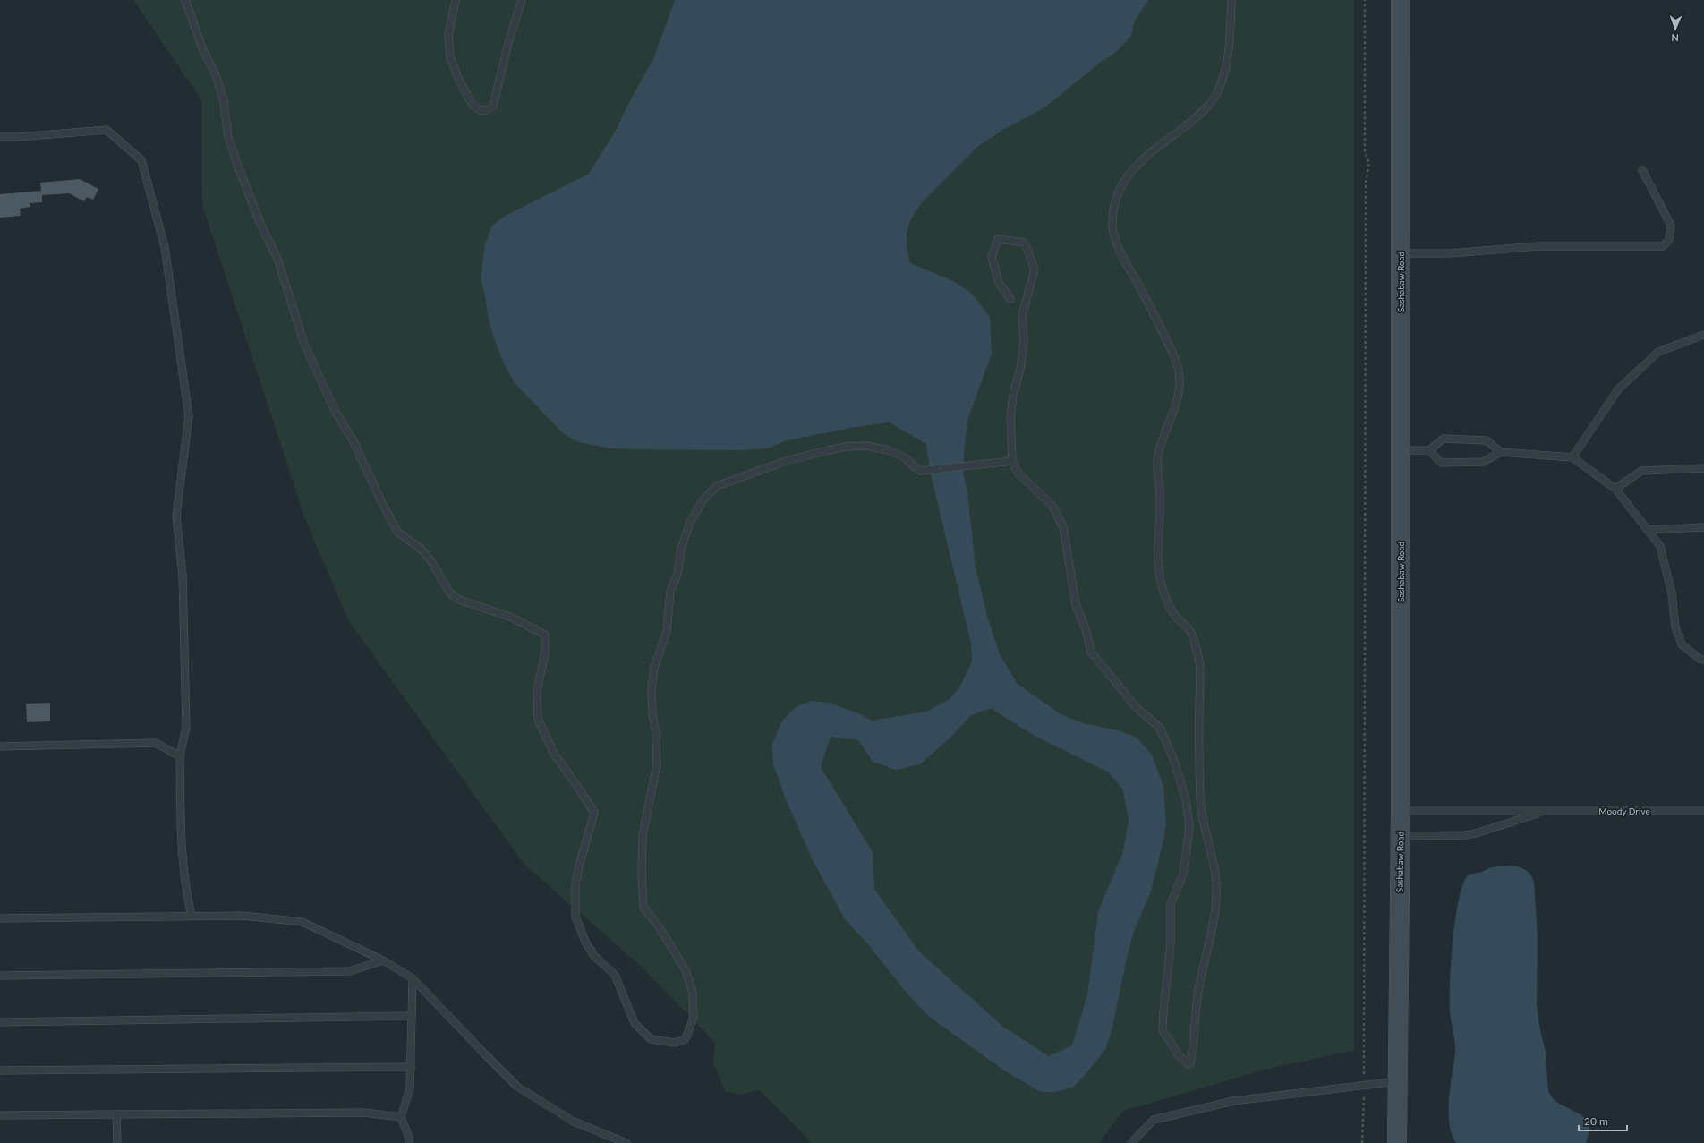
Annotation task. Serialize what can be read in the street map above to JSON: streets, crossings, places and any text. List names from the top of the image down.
{
  "streets": {
    "main road": ["Sashabaw Road"],
    "lane": ["Moody Drive"]
  },
  "crossings": [
    ["Sashabaw Road", "Moody Drive"]
  ],
  "scale_bar": "20 m",
  "north": "bottom"
}
